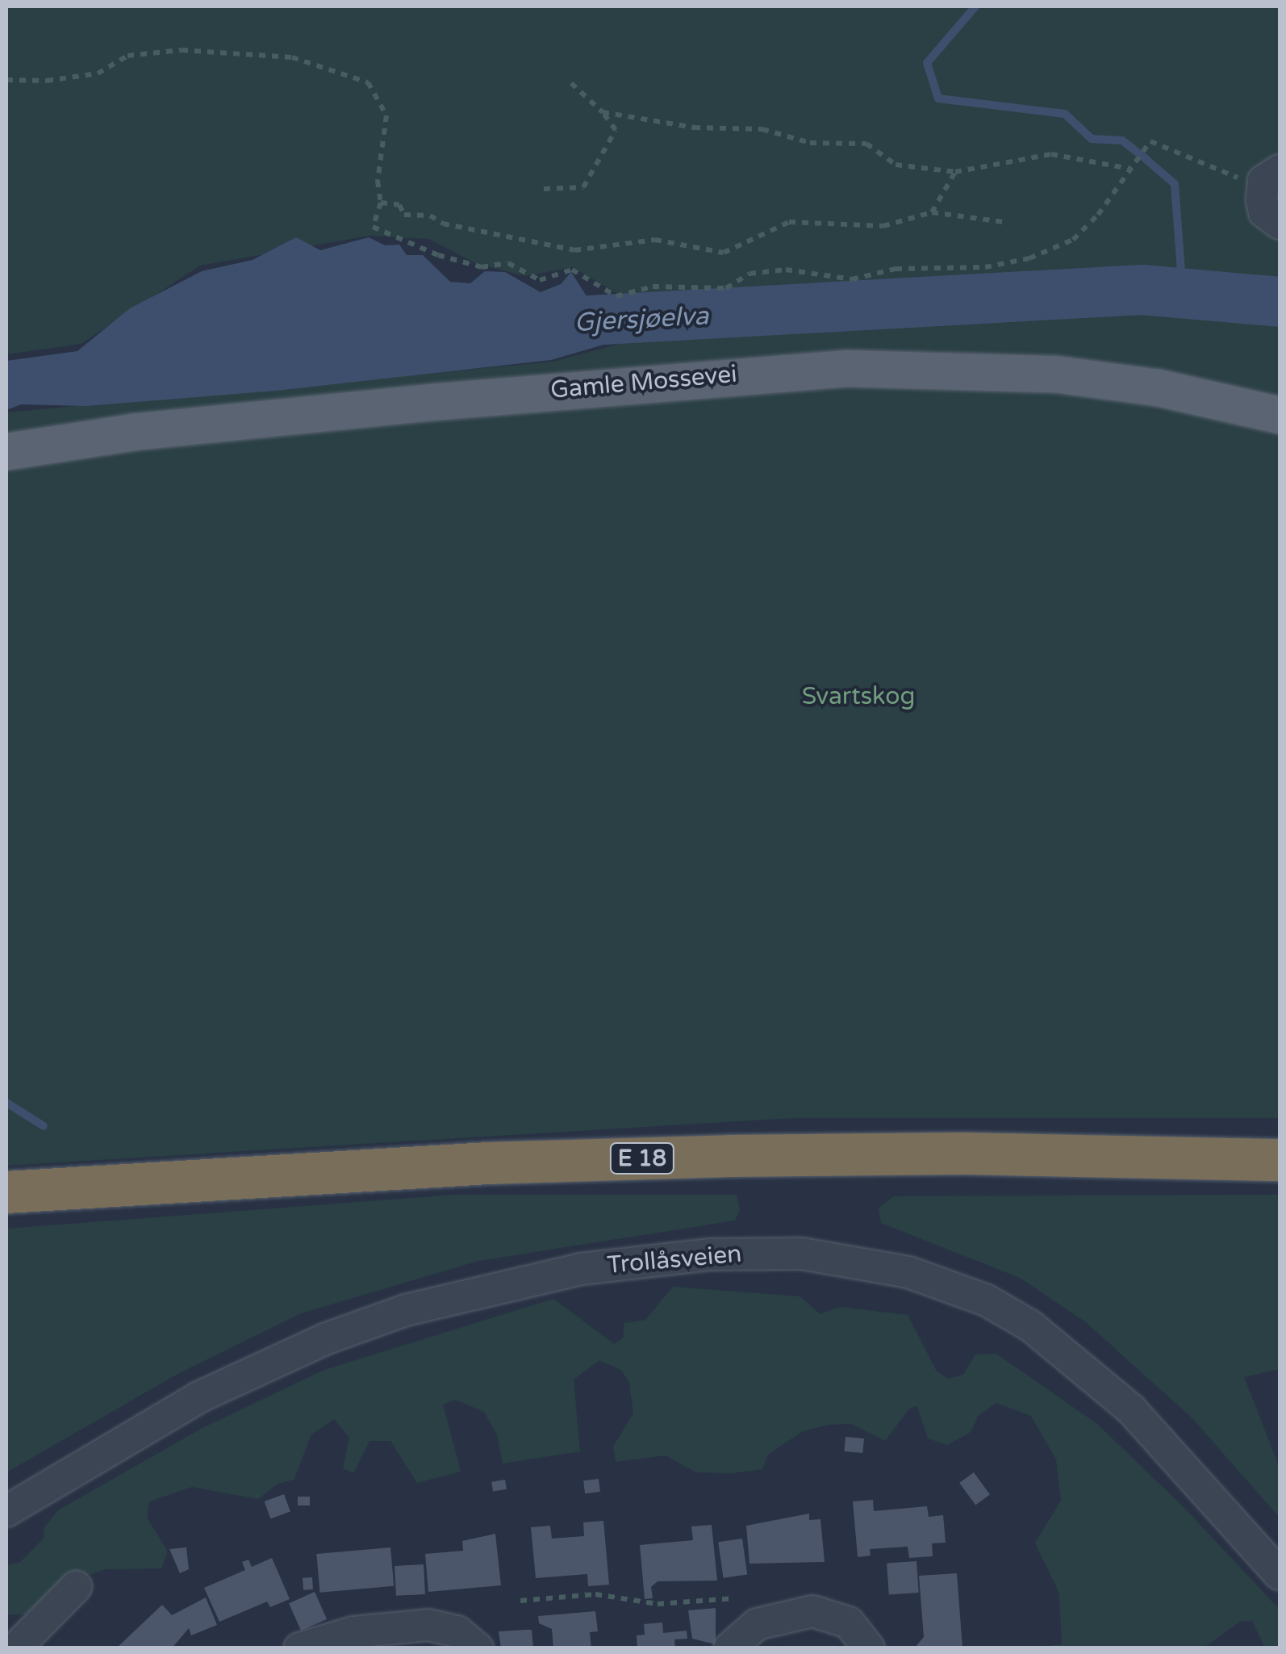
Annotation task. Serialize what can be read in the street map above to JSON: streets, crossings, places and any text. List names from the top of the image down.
{
  "streets": {
    "highway": ["E 18"],
    "main road": ["Gamle Mossevei"],
    "street": ["Trollåsveien"]
  },
  "water": ["Gjersjøelva"],
  "parks": ["Svartskog"]
}
